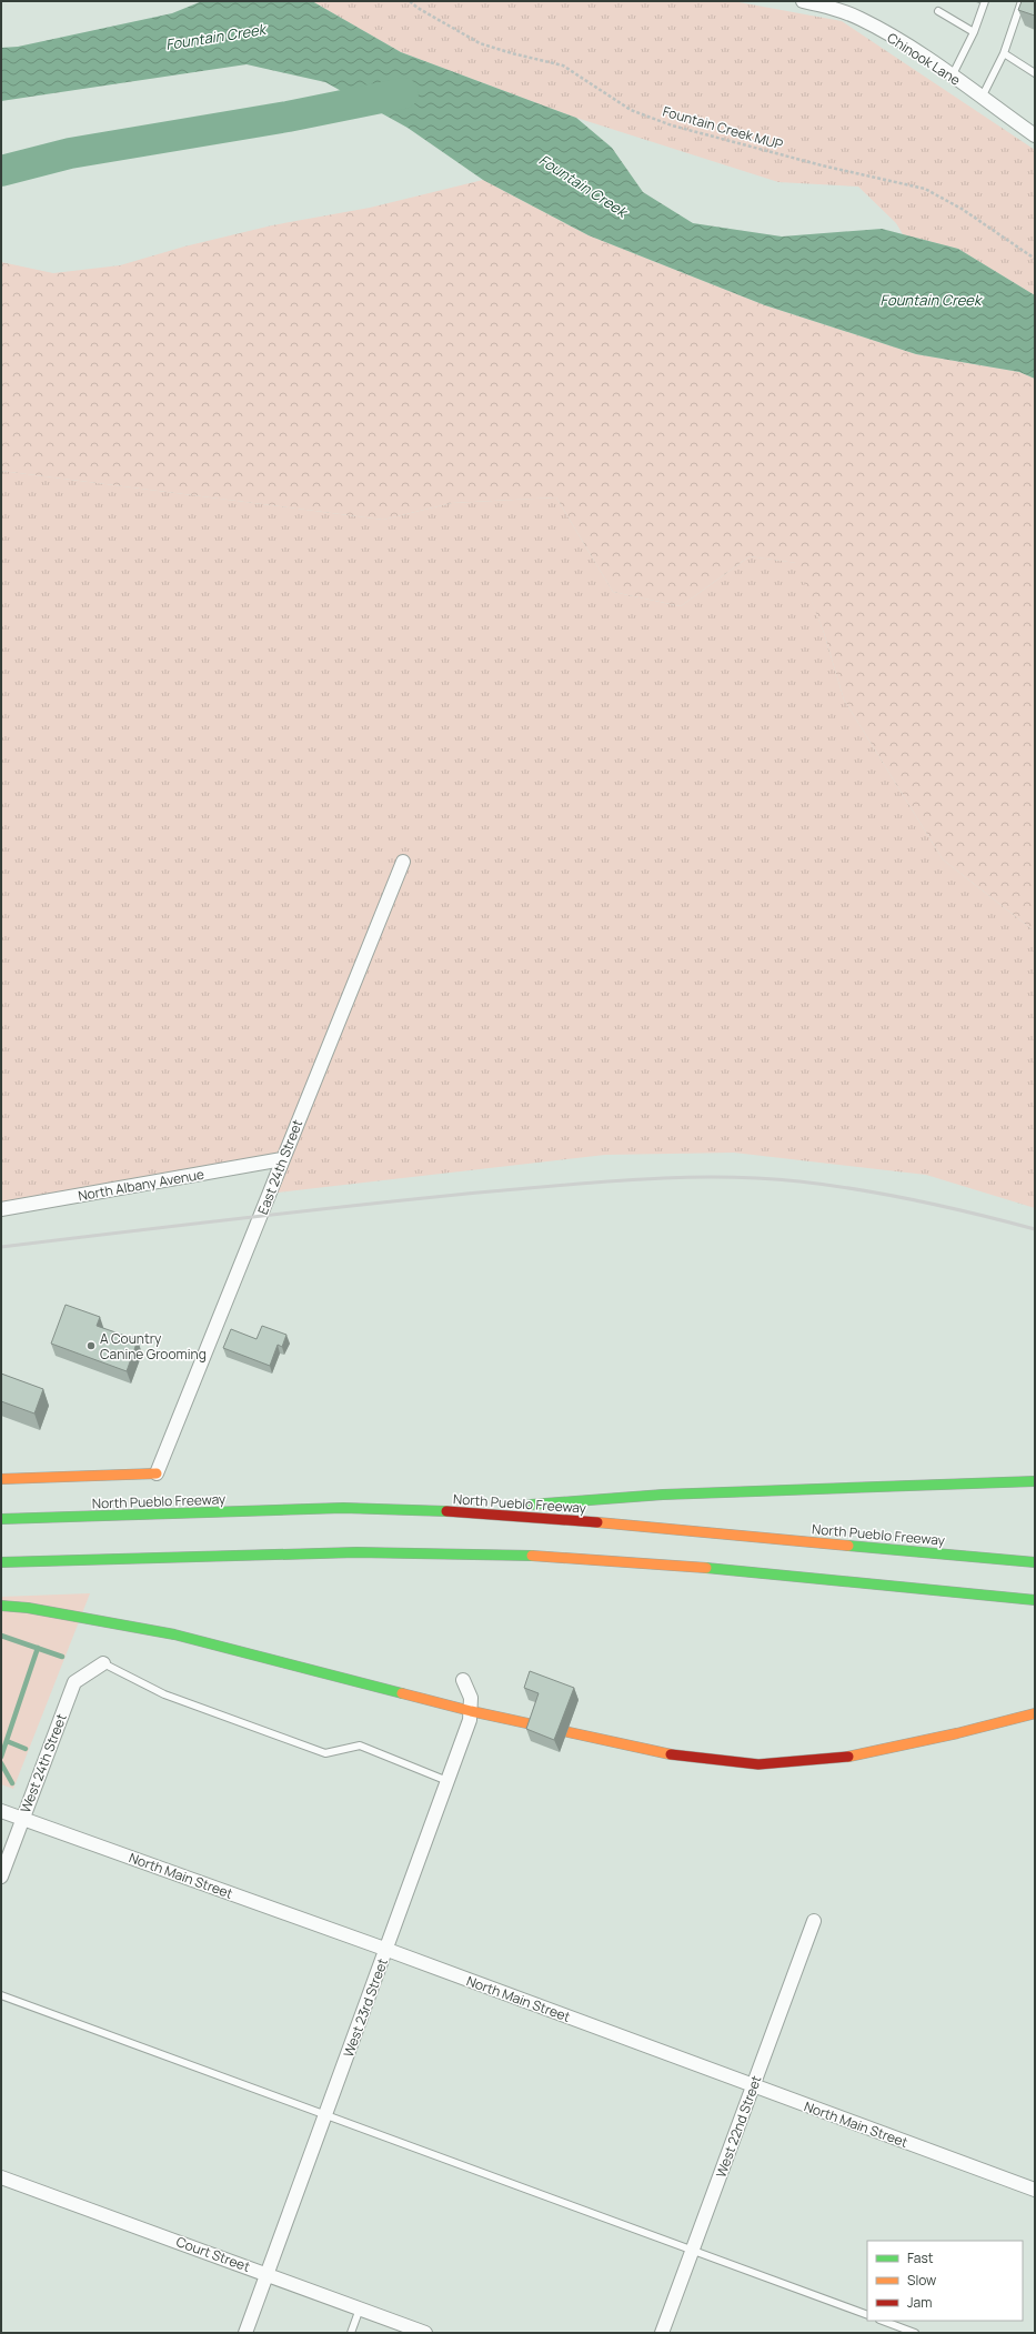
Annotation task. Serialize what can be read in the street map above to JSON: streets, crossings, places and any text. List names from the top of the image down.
{
  "streets": {
    "main road": ["North Pueblo Freeway"],
    "street": [
      "Chinook Lane",
      "East 24th Street",
      "North Albany Avenue",
      "West 24th Street",
      "North Main Street",
      "West 23rd Street",
      "West 22nd Street",
      "Court Street"
    ],
    "path": ["Fountain Creek MUP"]
  },
  "crossings": [
    ["East 24th Street", "North Albany Avenue"],
    ["West 24th Street", "North Main Street"],
    ["North Main Street", "West 23rd Street"],
    ["North Main Street", "West 22nd Street"],
    ["West 23rd Street", "Court Street"]
  ],
  "water": ["Fountain Creek"],
  "places": ["A Country Canine Grooming"],
  "legend": ["Fast", "Slow", "Jam"]
}
